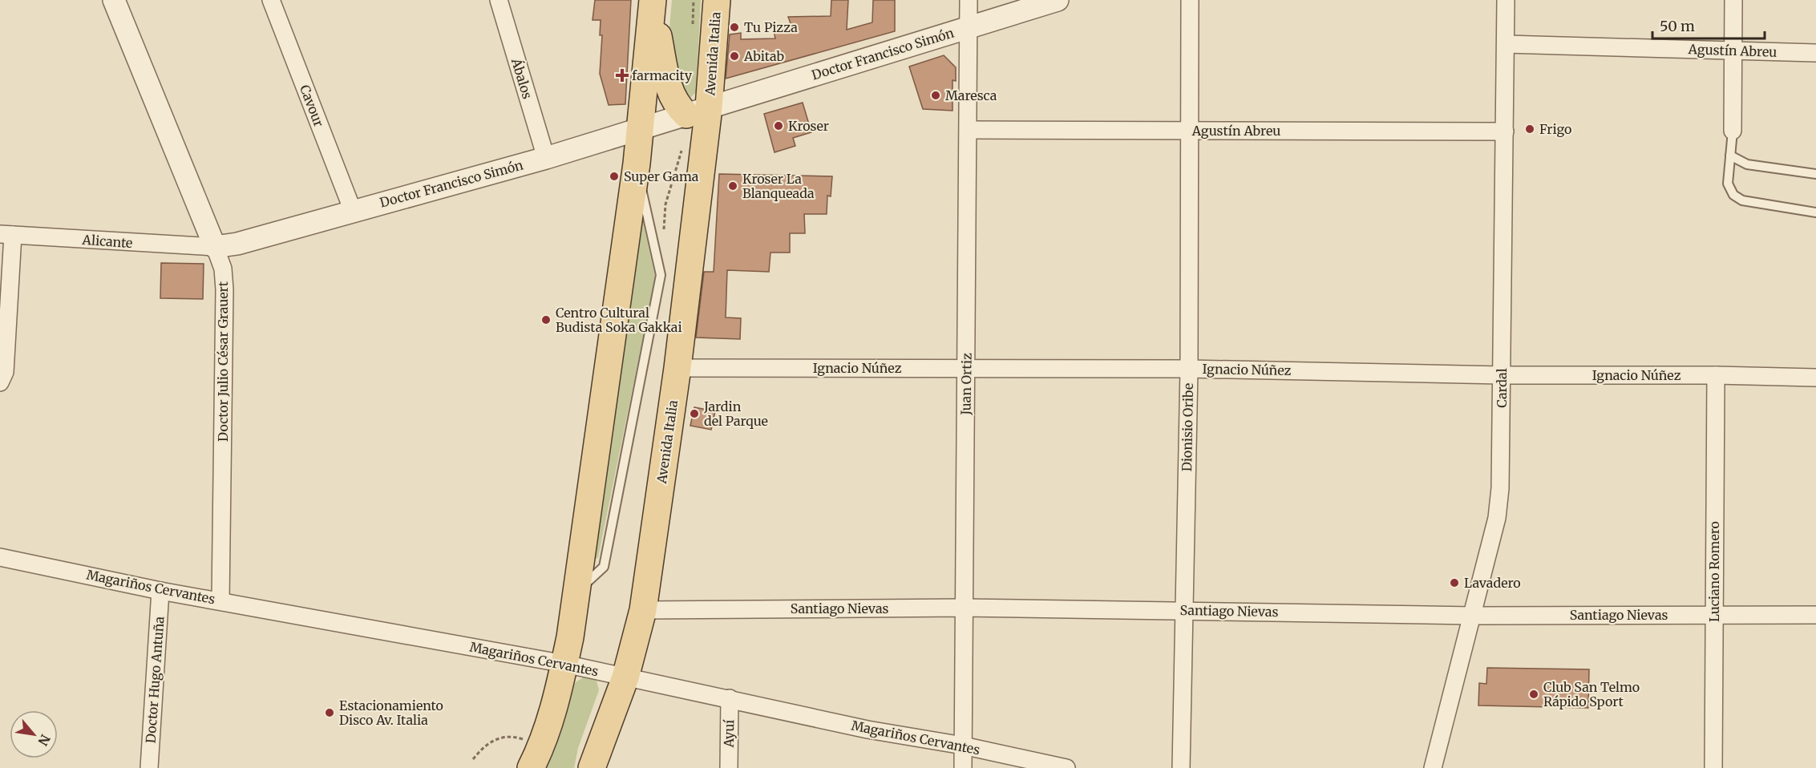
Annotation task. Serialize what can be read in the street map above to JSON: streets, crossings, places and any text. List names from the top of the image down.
{
  "streets": {
    "main road": ["Avenida Italia"],
    "street": [
      "Agustín Abreu",
      "Doctor Francisco Simón",
      "Ábalos",
      "Cavour",
      "Alicante",
      "Doctor Julio César Grauert",
      "Ignacio Núñez",
      "Juan Ortiz",
      "Cardal",
      "Dionisio Oribe",
      "Luciano Romero",
      "Magariños Cervantes",
      "Santiago Nievas",
      "Doctor Hugo Antuña",
      "Ayuí"
    ]
  },
  "crossings": [
    ["Agustín Abreu", "Juan Ortiz"],
    ["Agustín Abreu", "Cardal"],
    ["Agustín Abreu", "Dionisio Oribe"],
    ["Avenida Italia", "Doctor Francisco Simón"],
    ["Avenida Italia", "Ignacio Núñez"],
    ["Avenida Italia", "Magariños Cervantes"],
    ["Avenida Italia", "Santiago Nievas"],
    ["Doctor Francisco Simón", "Ábalos"],
    ["Doctor Francisco Simón", "Cavour"],
    ["Doctor Francisco Simón", "Alicante"],
    ["Doctor Francisco Simón", "Doctor Julio César Grauert"],
    ["Doctor Francisco Simón", "Juan Ortiz"],
    ["Alicante", "Doctor Julio César Grauert"],
    ["Doctor Julio César Grauert", "Magariños Cervantes"],
    ["Ignacio Núñez", "Juan Ortiz"],
    ["Ignacio Núñez", "Cardal"],
    ["Ignacio Núñez", "Dionisio Oribe"],
    ["Ignacio Núñez", "Luciano Romero"],
    ["Juan Ortiz", "Magariños Cervantes"],
    ["Juan Ortiz", "Santiago Nievas"],
    ["Cardal", "Santiago Nievas"],
    ["Dionisio Oribe", "Santiago Nievas"],
    ["Luciano Romero", "Santiago Nievas"],
    ["Magariños Cervantes", "Doctor Hugo Antuña"],
    ["Magariños Cervantes", "Ayuí"]
  ],
  "places": {
    "other": [
      "Tu Pizza",
      "Abitab",
      "Maresca",
      "Kroser",
      "Frigo",
      "Super Gama",
      "Kroser La Blanqueada",
      "Centro Cultural Budista Soka Gakkai",
      "Jardin del Parque",
      "Lavadero",
      "Club San Telmo Rápido Sport",
      "Estacionamiento Disco Av. Italia"
    ],
    "health": ["farmacity"]
  },
  "scale_bar": "50 m",
  "north": "bottom right"
}
